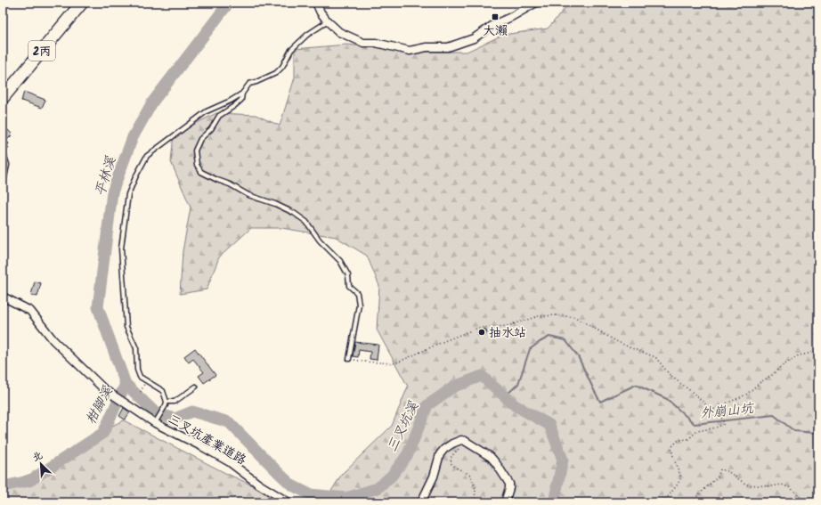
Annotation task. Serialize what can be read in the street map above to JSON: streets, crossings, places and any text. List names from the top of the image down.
{
  "streets": {
    "main road": ["2丙"],
    "street": ["三叉坑產業道路"]
  },
  "water": [
    "平林溪",
    "柑腳溪",
    "外崩山坑",
    "三叉坑溪"
  ],
  "places": {
    "transit": ["大瀨"],
    "other": ["抽水站"]
  },
  "north": "top left"
}
